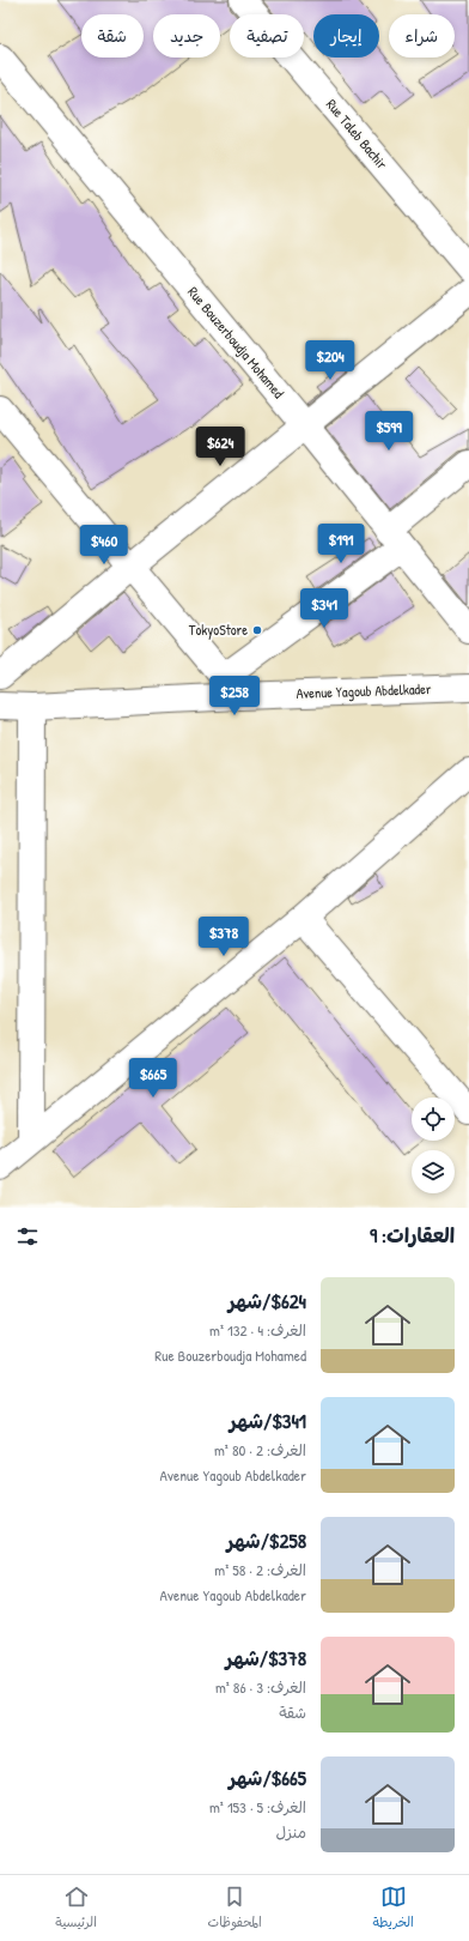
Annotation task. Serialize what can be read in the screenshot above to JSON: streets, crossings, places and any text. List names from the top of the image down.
{
  "streets": {
    "street": ["Rue Taleb Bachir", "Rue Bouzerboudja Mohamed", "Avenue Yagoub Abdelkader"]
  },
  "places": ["TokyoStore"],
  "page": {
    "chip": [
      "شراء",
      "إيجار",
      "تصفية",
      "جديد",
      "شقة"
    ],
    "price": [
      "$204",
      "$599",
      "$624",
      "$191",
      "$460",
      "$341",
      "$258",
      "$378",
      "$665"
    ],
    "heading": "العقارات: 9",
    "list": [
      {
        "name": "$624/شهر",
        "note": "الغرف: 4 · 132 m² · Rue Bouzerboudja Mohamed"
      },
      {
        "name": "$341/شهر",
        "note": "الغرف: 2 · 80 m² · Avenue Yagoub Abdelkader"
      },
      {
        "name": "$258/شهر",
        "note": "الغرف: 2 · 58 m² · Avenue Yagoub Abdelkader"
      },
      {
        "name": "$378/شهر",
        "note": "الغرف: 3 · 86 m² · شقة"
      },
      {
        "name": "$665/شهر",
        "note": "الغرف: 5 · 153 m² · منزل"
      }
    ],
    "tabs": ["الخريطة", "المحفوظات", "الرئيسية"]
  }
}
